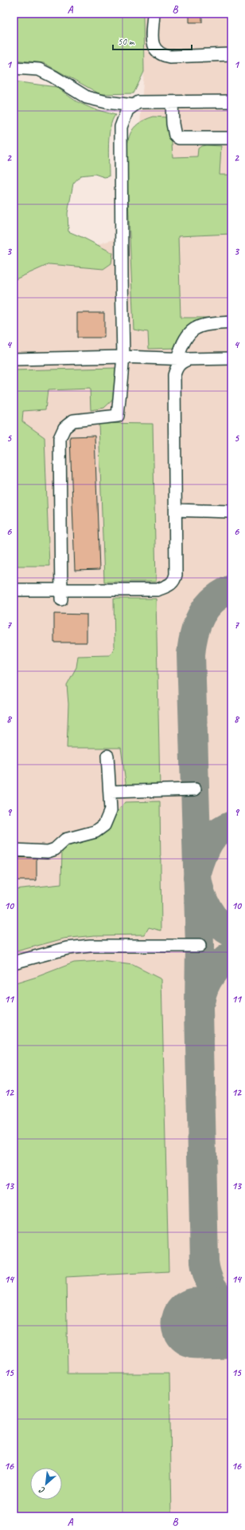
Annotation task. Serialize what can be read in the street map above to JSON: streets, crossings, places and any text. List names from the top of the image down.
{
  "scale_bar": "50 m",
  "north": "bottom left",
  "grid": {
    "columns": ["A", "B"],
    "rows": [
      "1",
      "2",
      "3",
      "4",
      "5",
      "6",
      "7",
      "8",
      "9",
      "10",
      "11",
      "12",
      "13",
      "14",
      "15",
      "16"
    ]
  }
}
